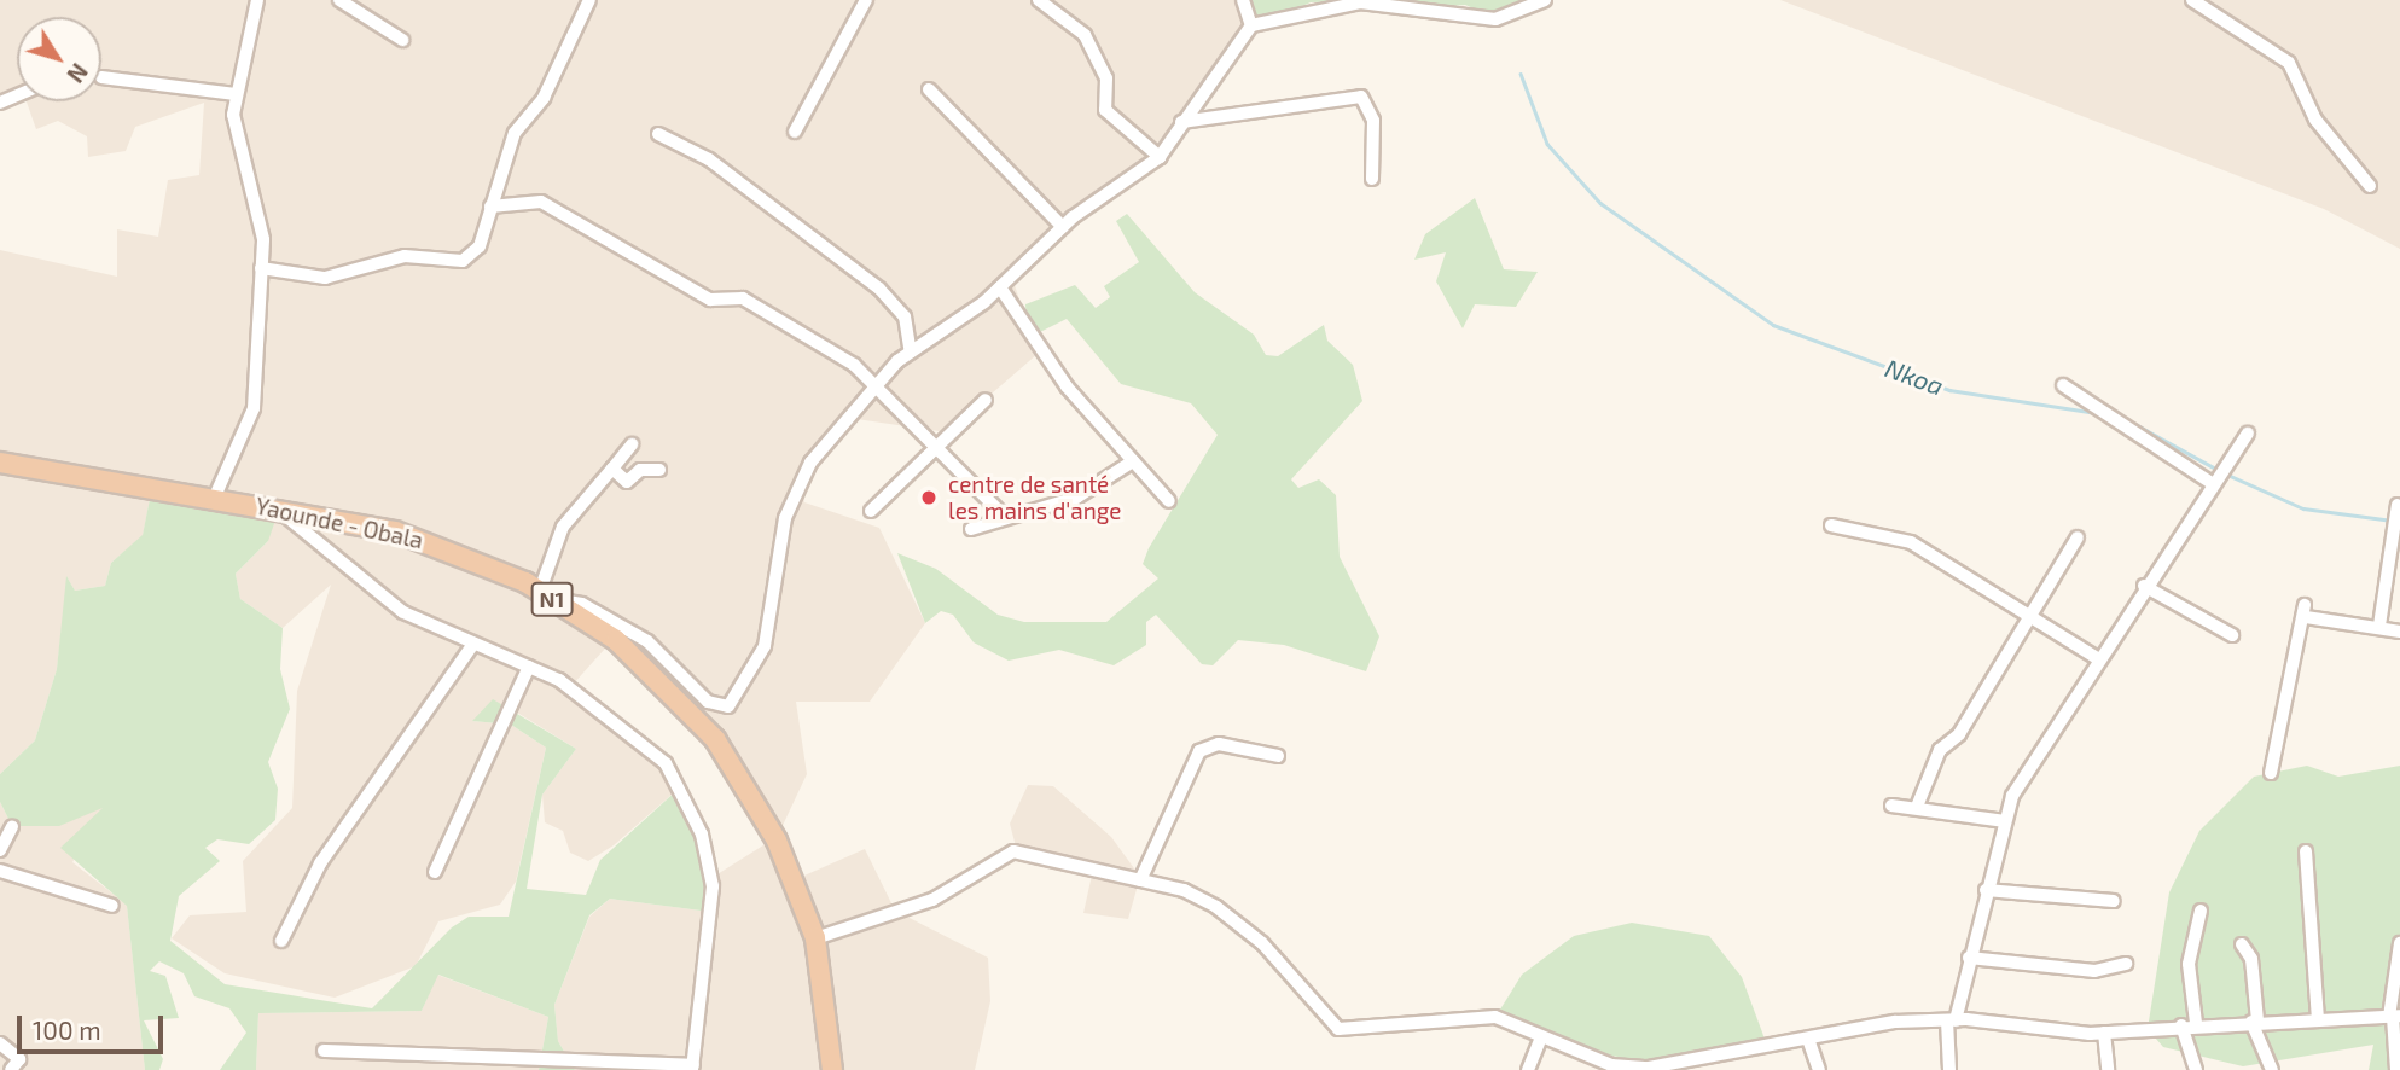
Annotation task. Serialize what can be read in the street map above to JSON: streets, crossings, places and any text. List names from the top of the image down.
{
  "streets": {
    "highway": ["Yaounde - Obala", "N1"]
  },
  "water": ["Nkoa"],
  "places": ["centre de santé les mains d'ange"],
  "scale_bar": "100 m",
  "north": "bottom right"
}
